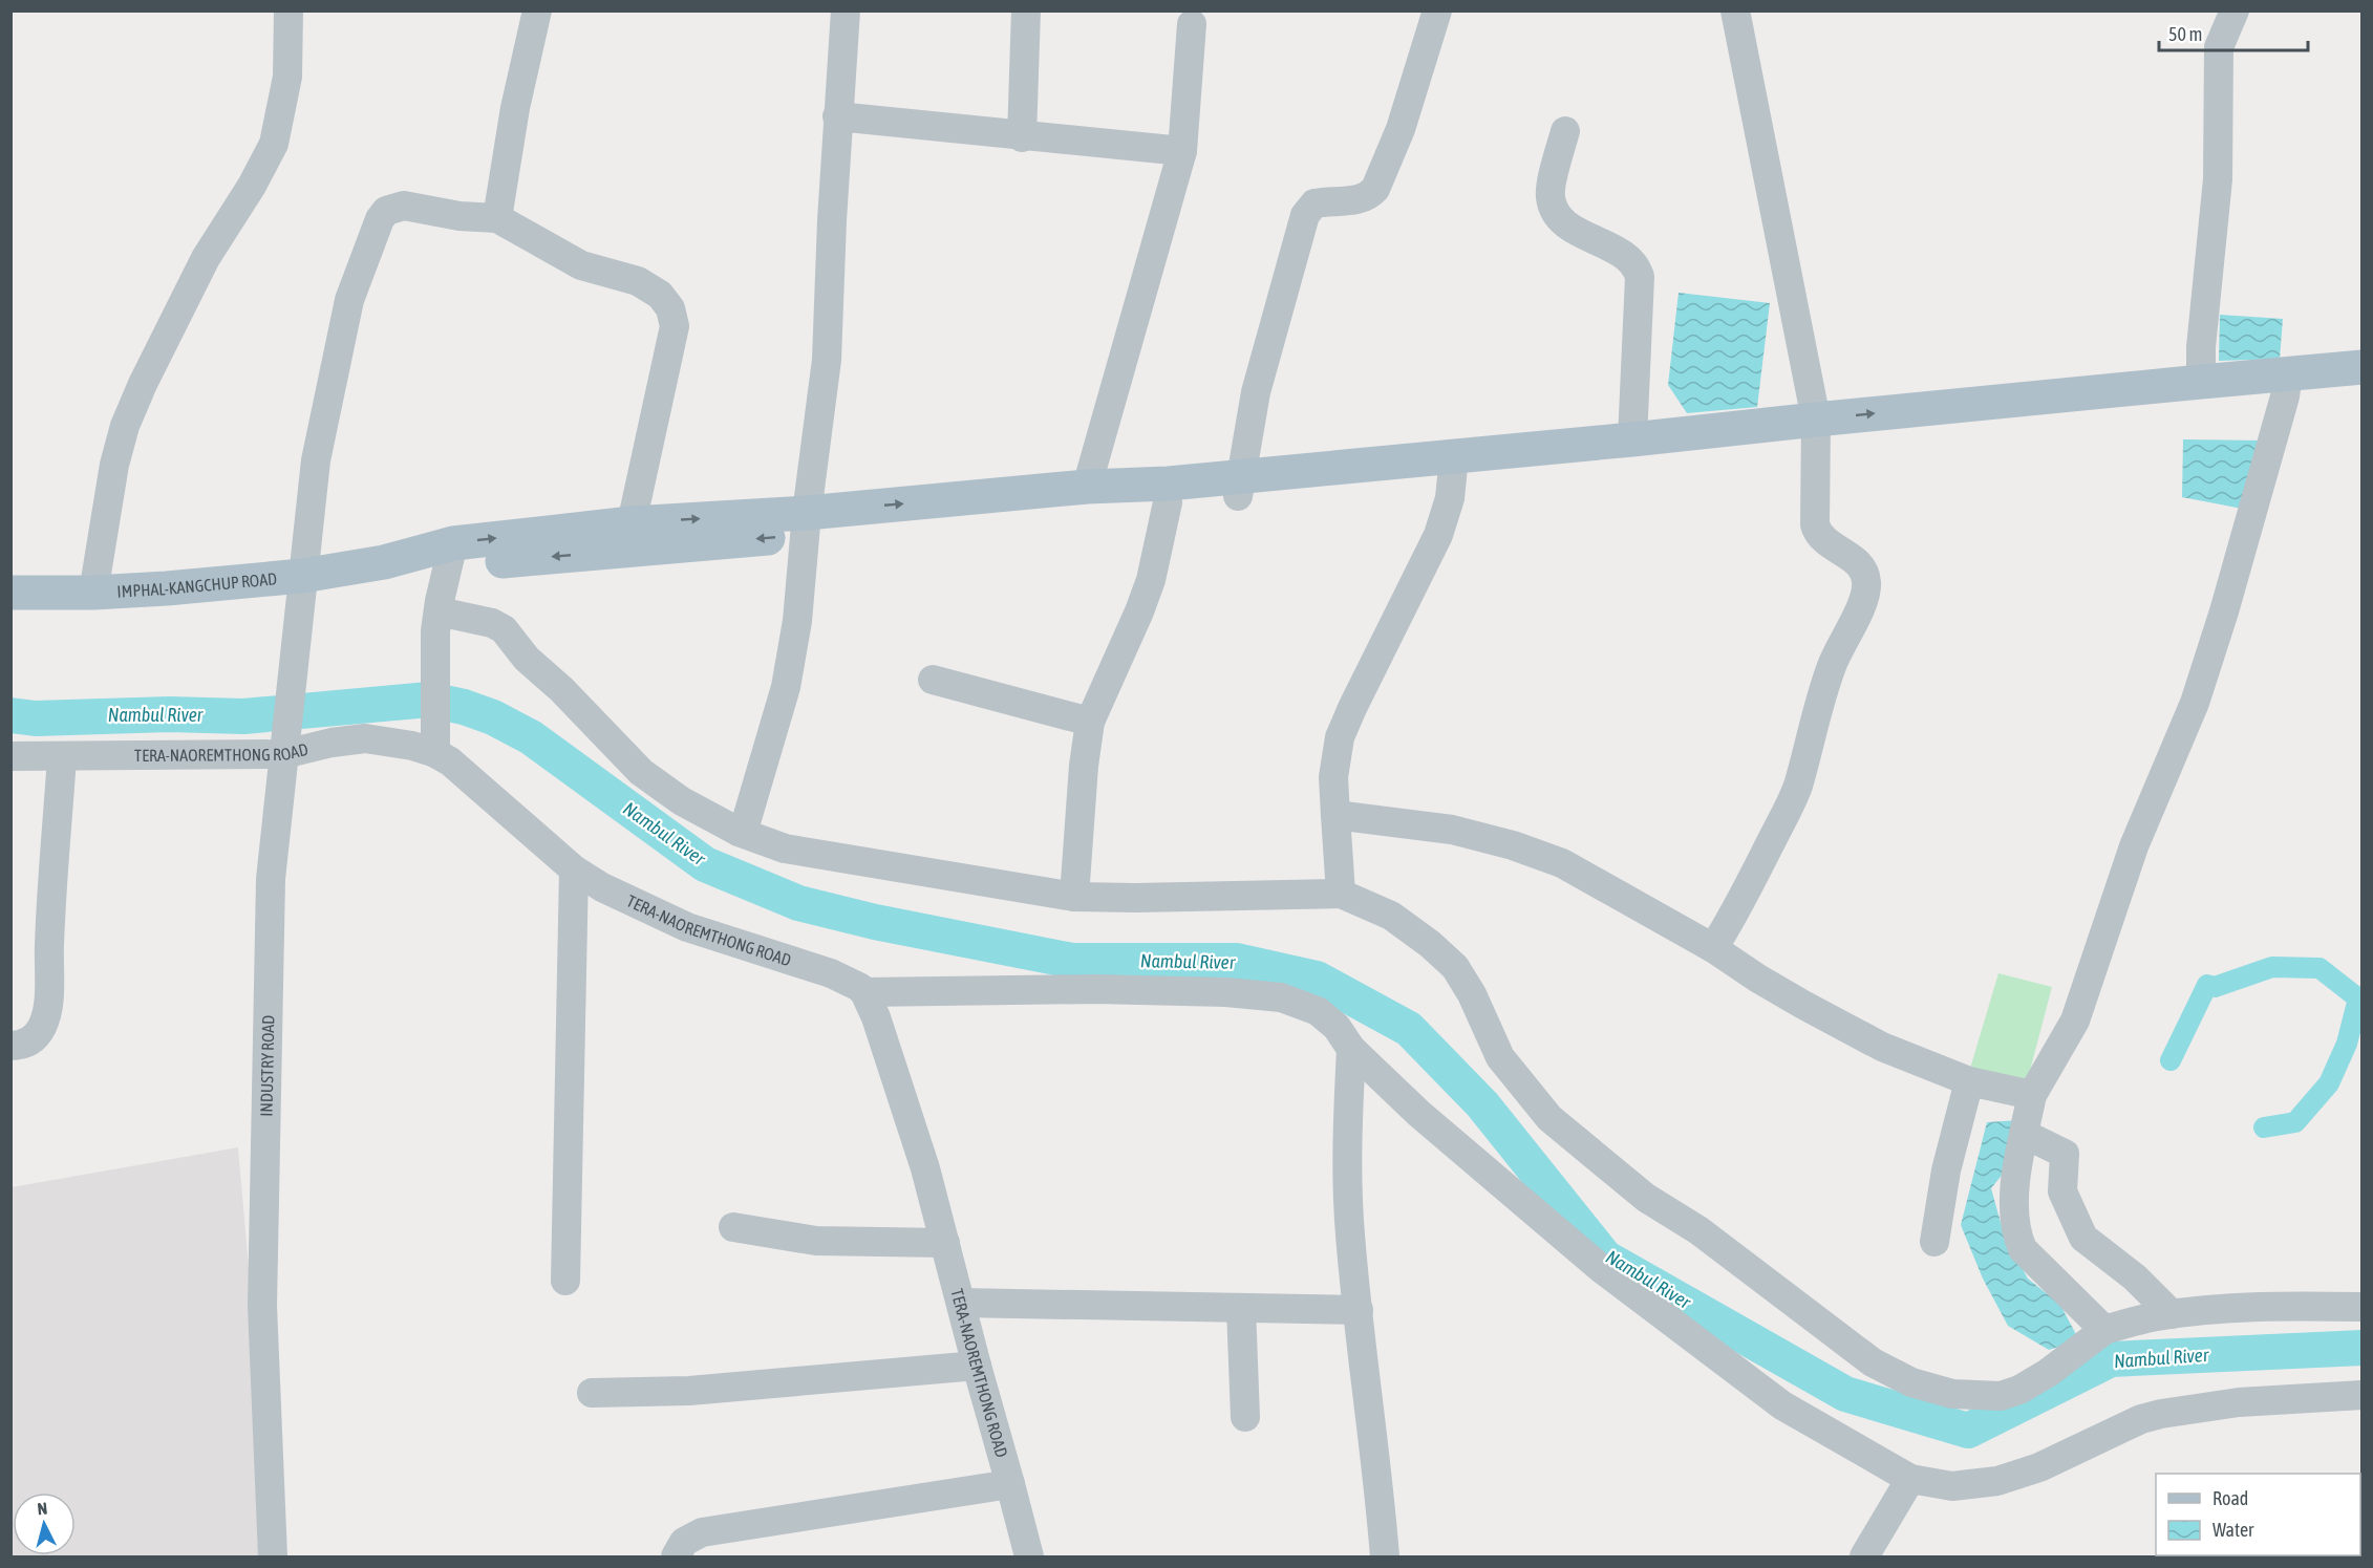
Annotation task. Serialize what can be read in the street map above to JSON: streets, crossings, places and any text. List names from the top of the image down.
{
  "streets": {
    "main road": ["IMPHAL-KANGCHUP ROAD"],
    "street": ["TERA-NAOREMTHONG ROAD", "INDUSTRY ROAD"]
  },
  "crossings": [
    ["IMPHAL-KANGCHUP ROAD", "INDUSTRY ROAD"],
    ["TERA-NAOREMTHONG ROAD", "INDUSTRY ROAD"]
  ],
  "water": ["Nambul River"],
  "legend": ["Road", "Water"],
  "scale_bar": "50 m",
  "north": "top"
}
